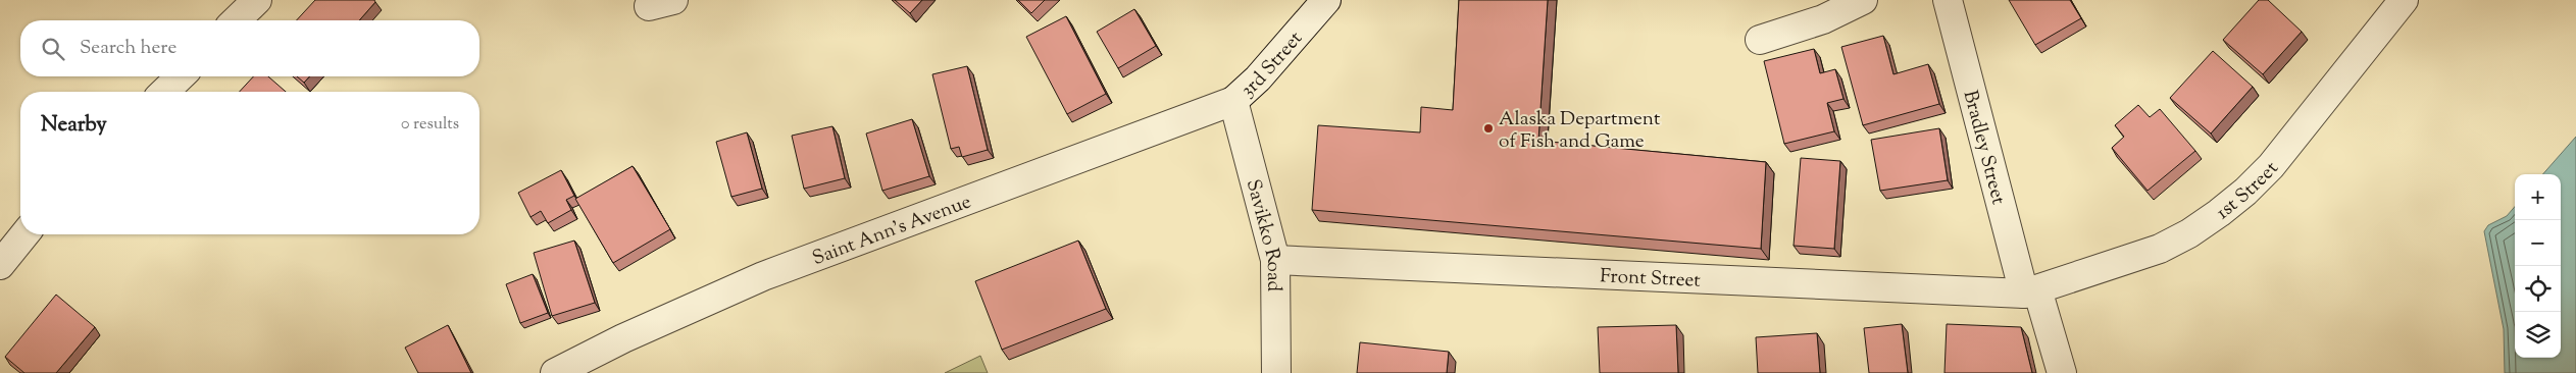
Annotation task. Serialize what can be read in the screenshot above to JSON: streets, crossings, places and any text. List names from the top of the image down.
{
  "streets": {
    "street": [
      "3rd Street",
      "Bradley Street",
      "1st Street",
      "Saint Ann's Avenue",
      "Savikko Road",
      "Front Street"
    ]
  },
  "crossings": [
    ["3rd Street", "Saint Ann's Avenue"],
    ["3rd Street", "Savikko Road"],
    ["Bradley Street", "1st Street"],
    ["Bradley Street", "Front Street"],
    ["1st Street", "Front Street"],
    ["Saint Ann's Avenue", "Savikko Road"],
    ["Savikko Road", "Front Street"]
  ],
  "places": ["Alaska Department of Fish and Game"],
  "page": {
    "search": "Search here",
    "heading": ["Nearby", "0 results"],
    "map_buttons": ["+", "−"]
  }
}
